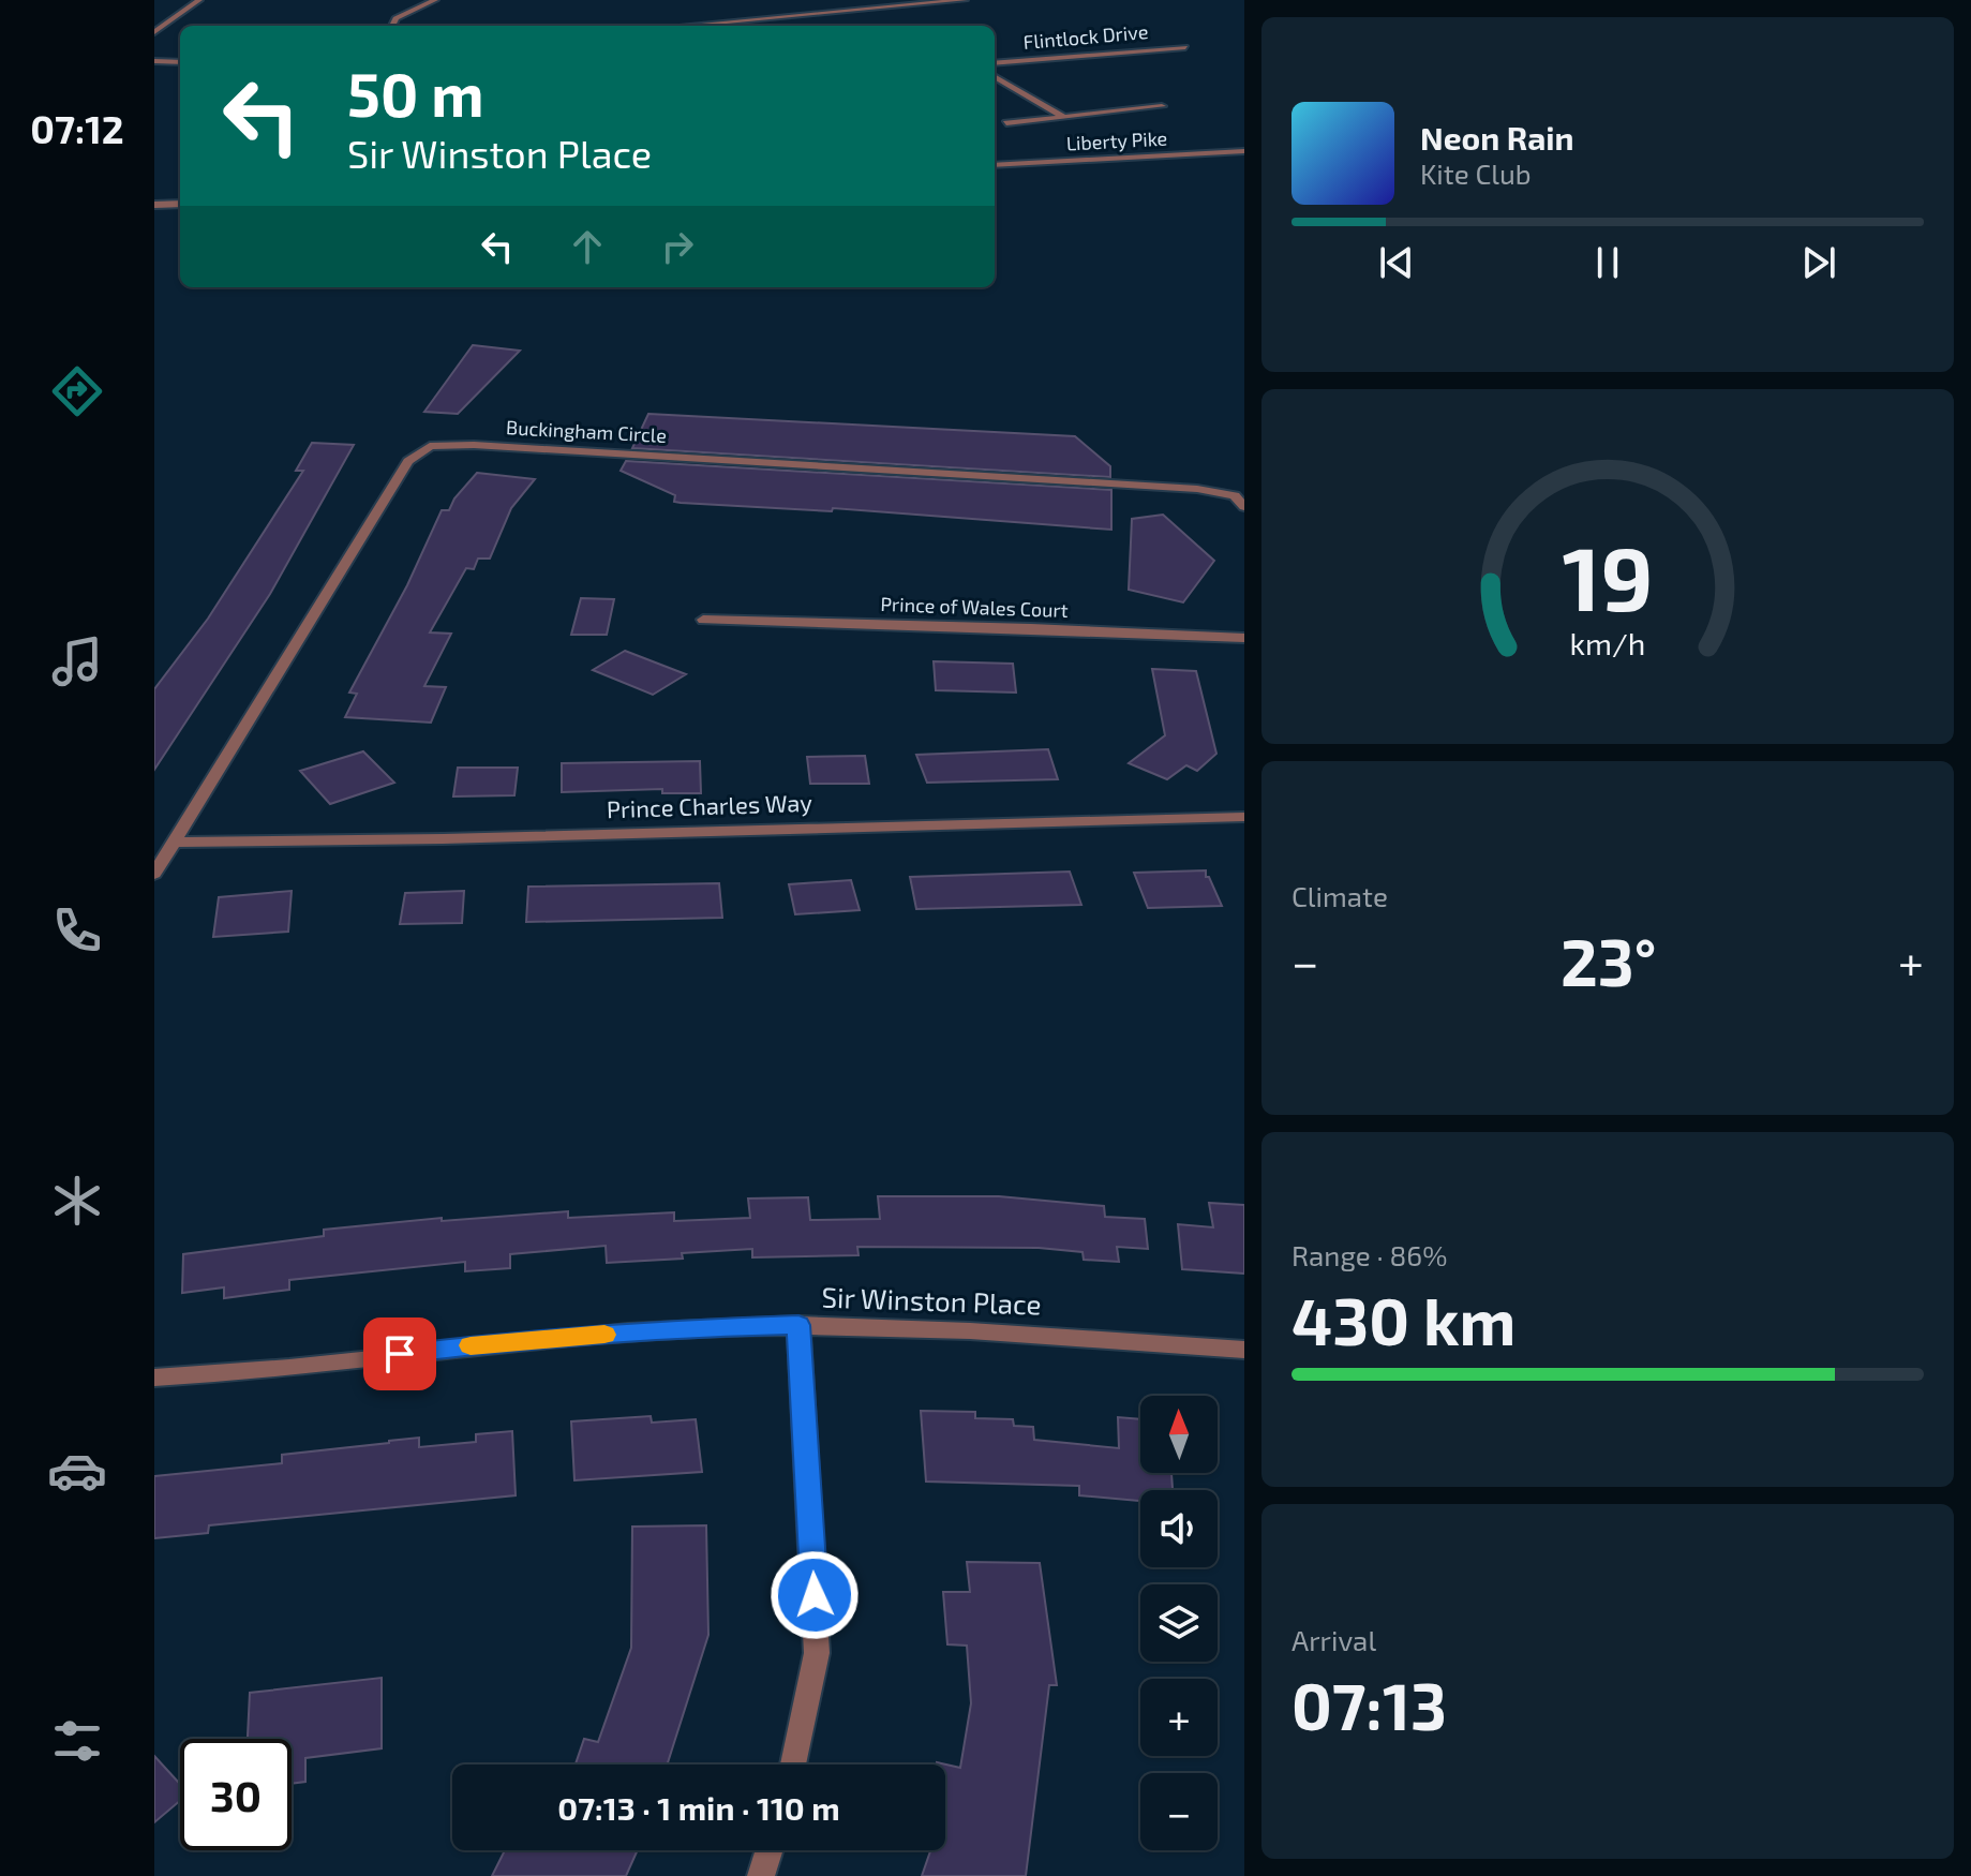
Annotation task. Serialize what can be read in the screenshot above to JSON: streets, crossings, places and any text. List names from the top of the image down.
{
  "streets": {
    "street": [
      "Flintlock Drive",
      "Liberty Pike",
      "Buckingham Circle",
      "Prince of Wales Court",
      "Prince Charles Way",
      "Sir Winston Place"
    ]
  },
  "crossings": [
    ["Buckingham Circle", "Prince Charles Way"]
  ],
  "north": "top",
  "page": {
    "tabs": "07:12",
    "turn": ["50 m", "Sir Winston Place"],
    "song": ["Neon Rain", "Kite Club"],
    "tile": [
      "Climate",
      ["Range · 86%", "430 km"],
      ["Arrival", "07:13"]
    ],
    "heat": ["−", "23°", "+"],
    "map_buttons": ["+", "−"],
    "limit": "30",
    "trip": "07:13 · 1 min · 110 m",
    "gauge": ["19", "km/h"]
  }
}
